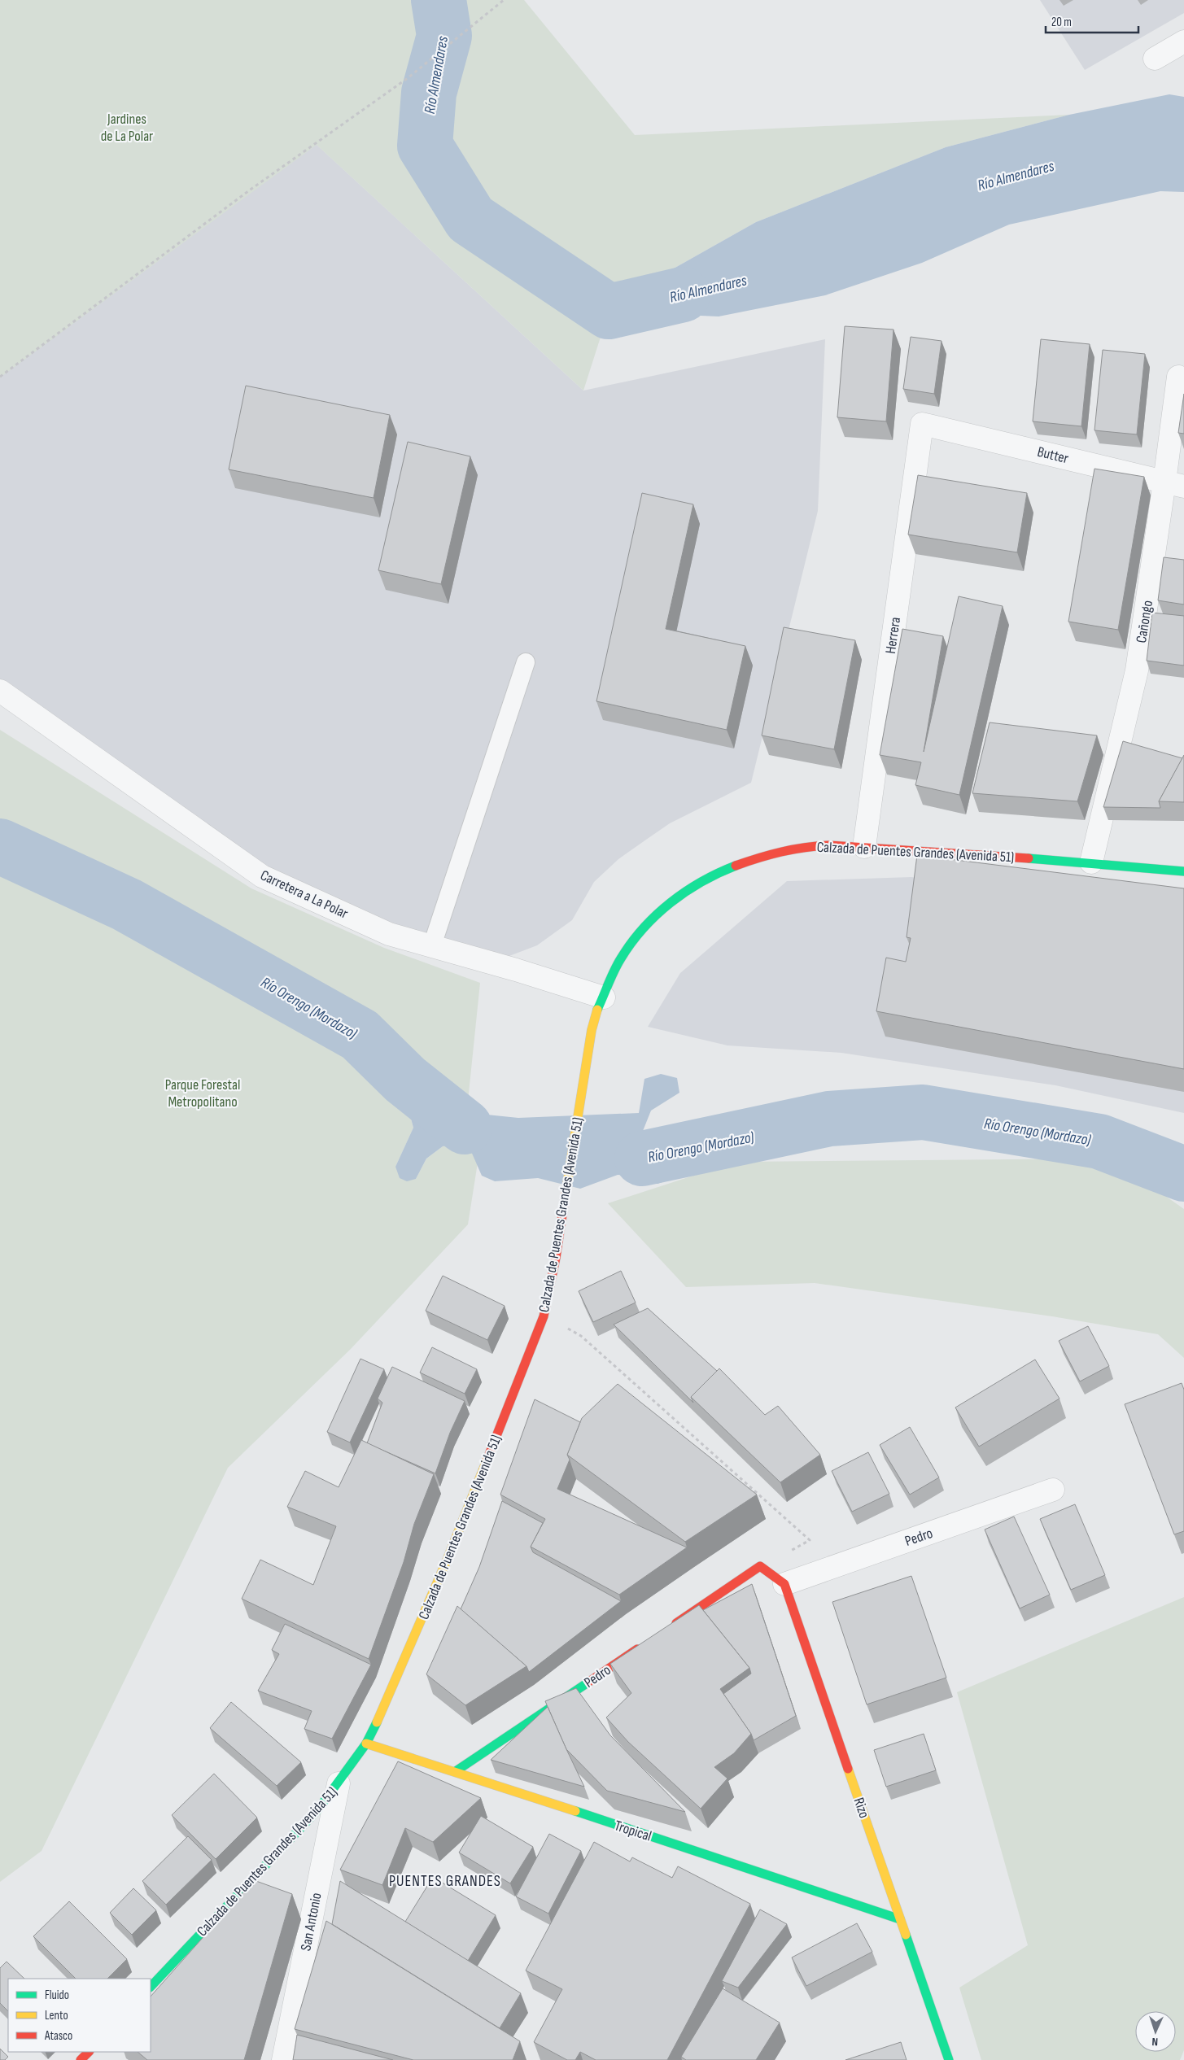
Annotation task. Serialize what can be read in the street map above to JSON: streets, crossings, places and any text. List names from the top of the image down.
{
  "streets": {
    "main road": [
      "Calzada de Puentes Grandes (Avenida 51)",
      "Pedro",
      "Rizo",
      "Tropical"
    ],
    "street": [
      "Butter",
      "Cañongo",
      "Herrera",
      "Carretera a La Polar",
      "San Antonio"
    ]
  },
  "crossings": [
    ["Butter", "Cañongo"],
    ["Butter", "Herrera"],
    ["Cañongo", "Calzada de Puentes Grandes (Avenida 51)"],
    ["Herrera", "Calzada de Puentes Grandes (Avenida 51)"],
    ["Calzada de Puentes Grandes (Avenida 51)", "Carretera a La Polar"],
    ["Calzada de Puentes Grandes (Avenida 51)", "Tropical"],
    ["Calzada de Puentes Grandes (Avenida 51)", "San Antonio"],
    ["Pedro", "Rizo"],
    ["Pedro", "Tropical"],
    ["Rizo", "Tropical"]
  ],
  "districts": ["PUENTES GRANDES"],
  "water": ["Río Almendares", "Río Orengo (Mordazo)"],
  "parks": ["Jardines de La Polar", "Parque Forestal Metropolitano"],
  "legend": ["Fluido", "Lento", "Atasco"],
  "scale_bar": "20 m",
  "north": "bottom"
}
